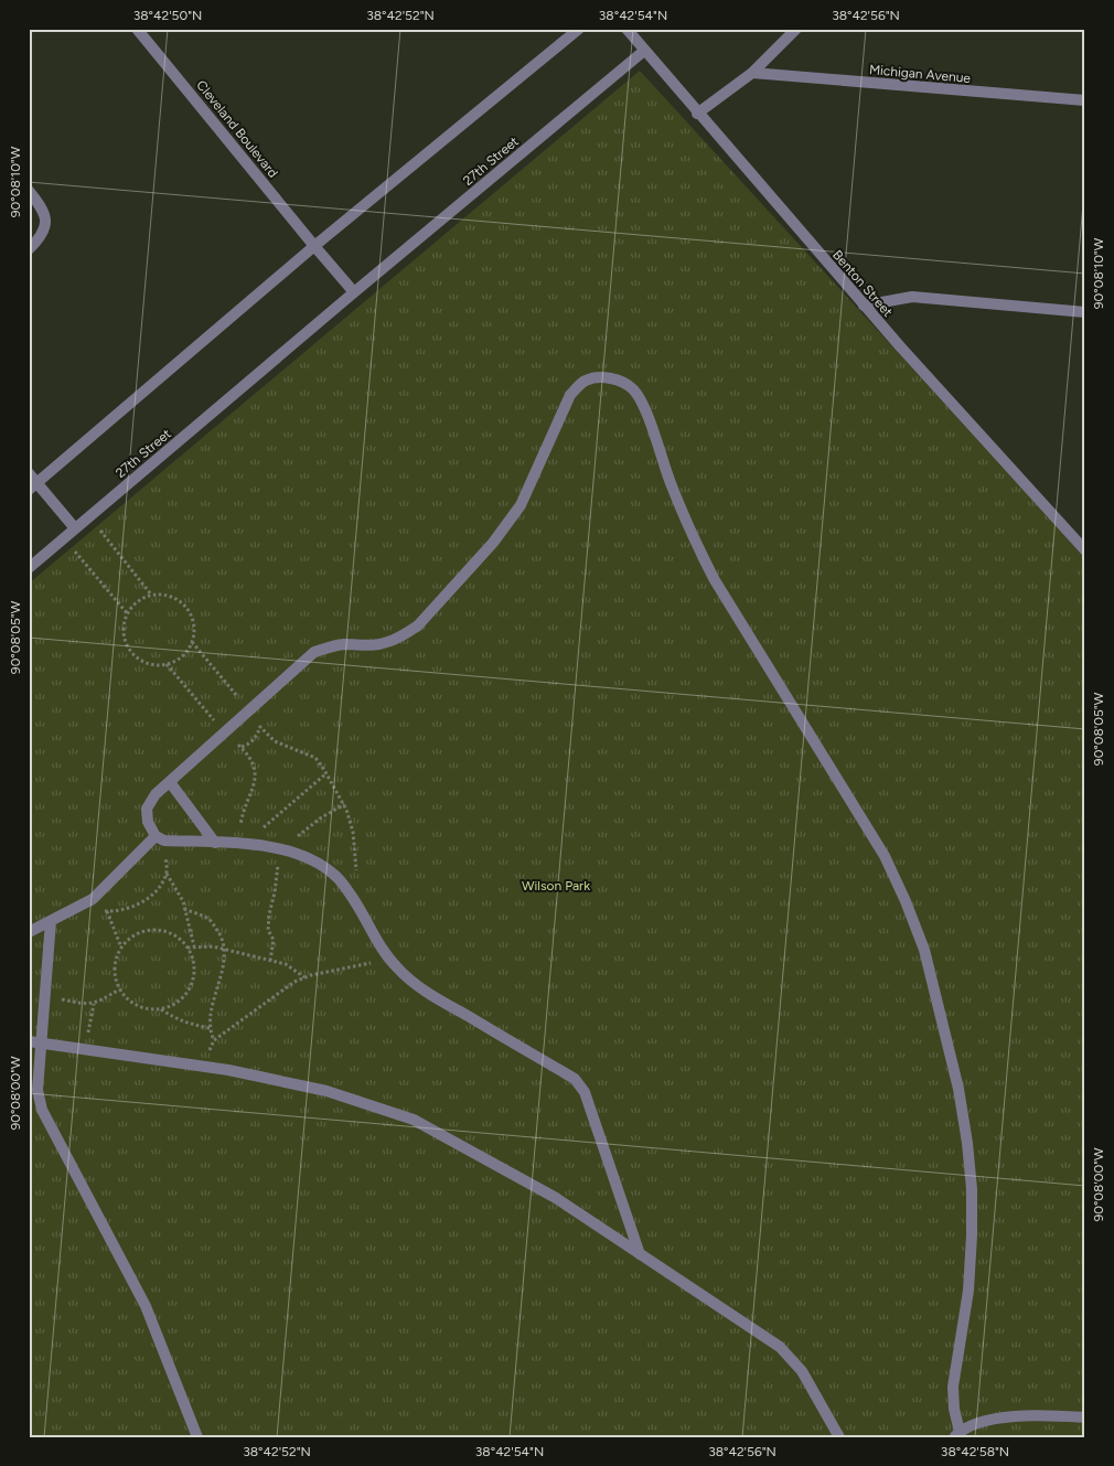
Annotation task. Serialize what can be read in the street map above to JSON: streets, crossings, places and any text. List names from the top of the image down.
{
  "streets": {
    "street": [
      "Michigan Avenue",
      "Cleveland Boulevard",
      "27th Street",
      "Benton Street"
    ]
  },
  "crossings": [
    ["27th Street", "Benton Street"]
  ],
  "parks": ["Wilson Park"],
  "coordinates": [
    "38°42'50\"N",
    "38°42'52\"N",
    "38°42'54\"N",
    "38°42'56\"N",
    "90°08'10\"W",
    "90°08'05\"W",
    "90°08'00\"W",
    "38°42'58\"N"
  ]
}
